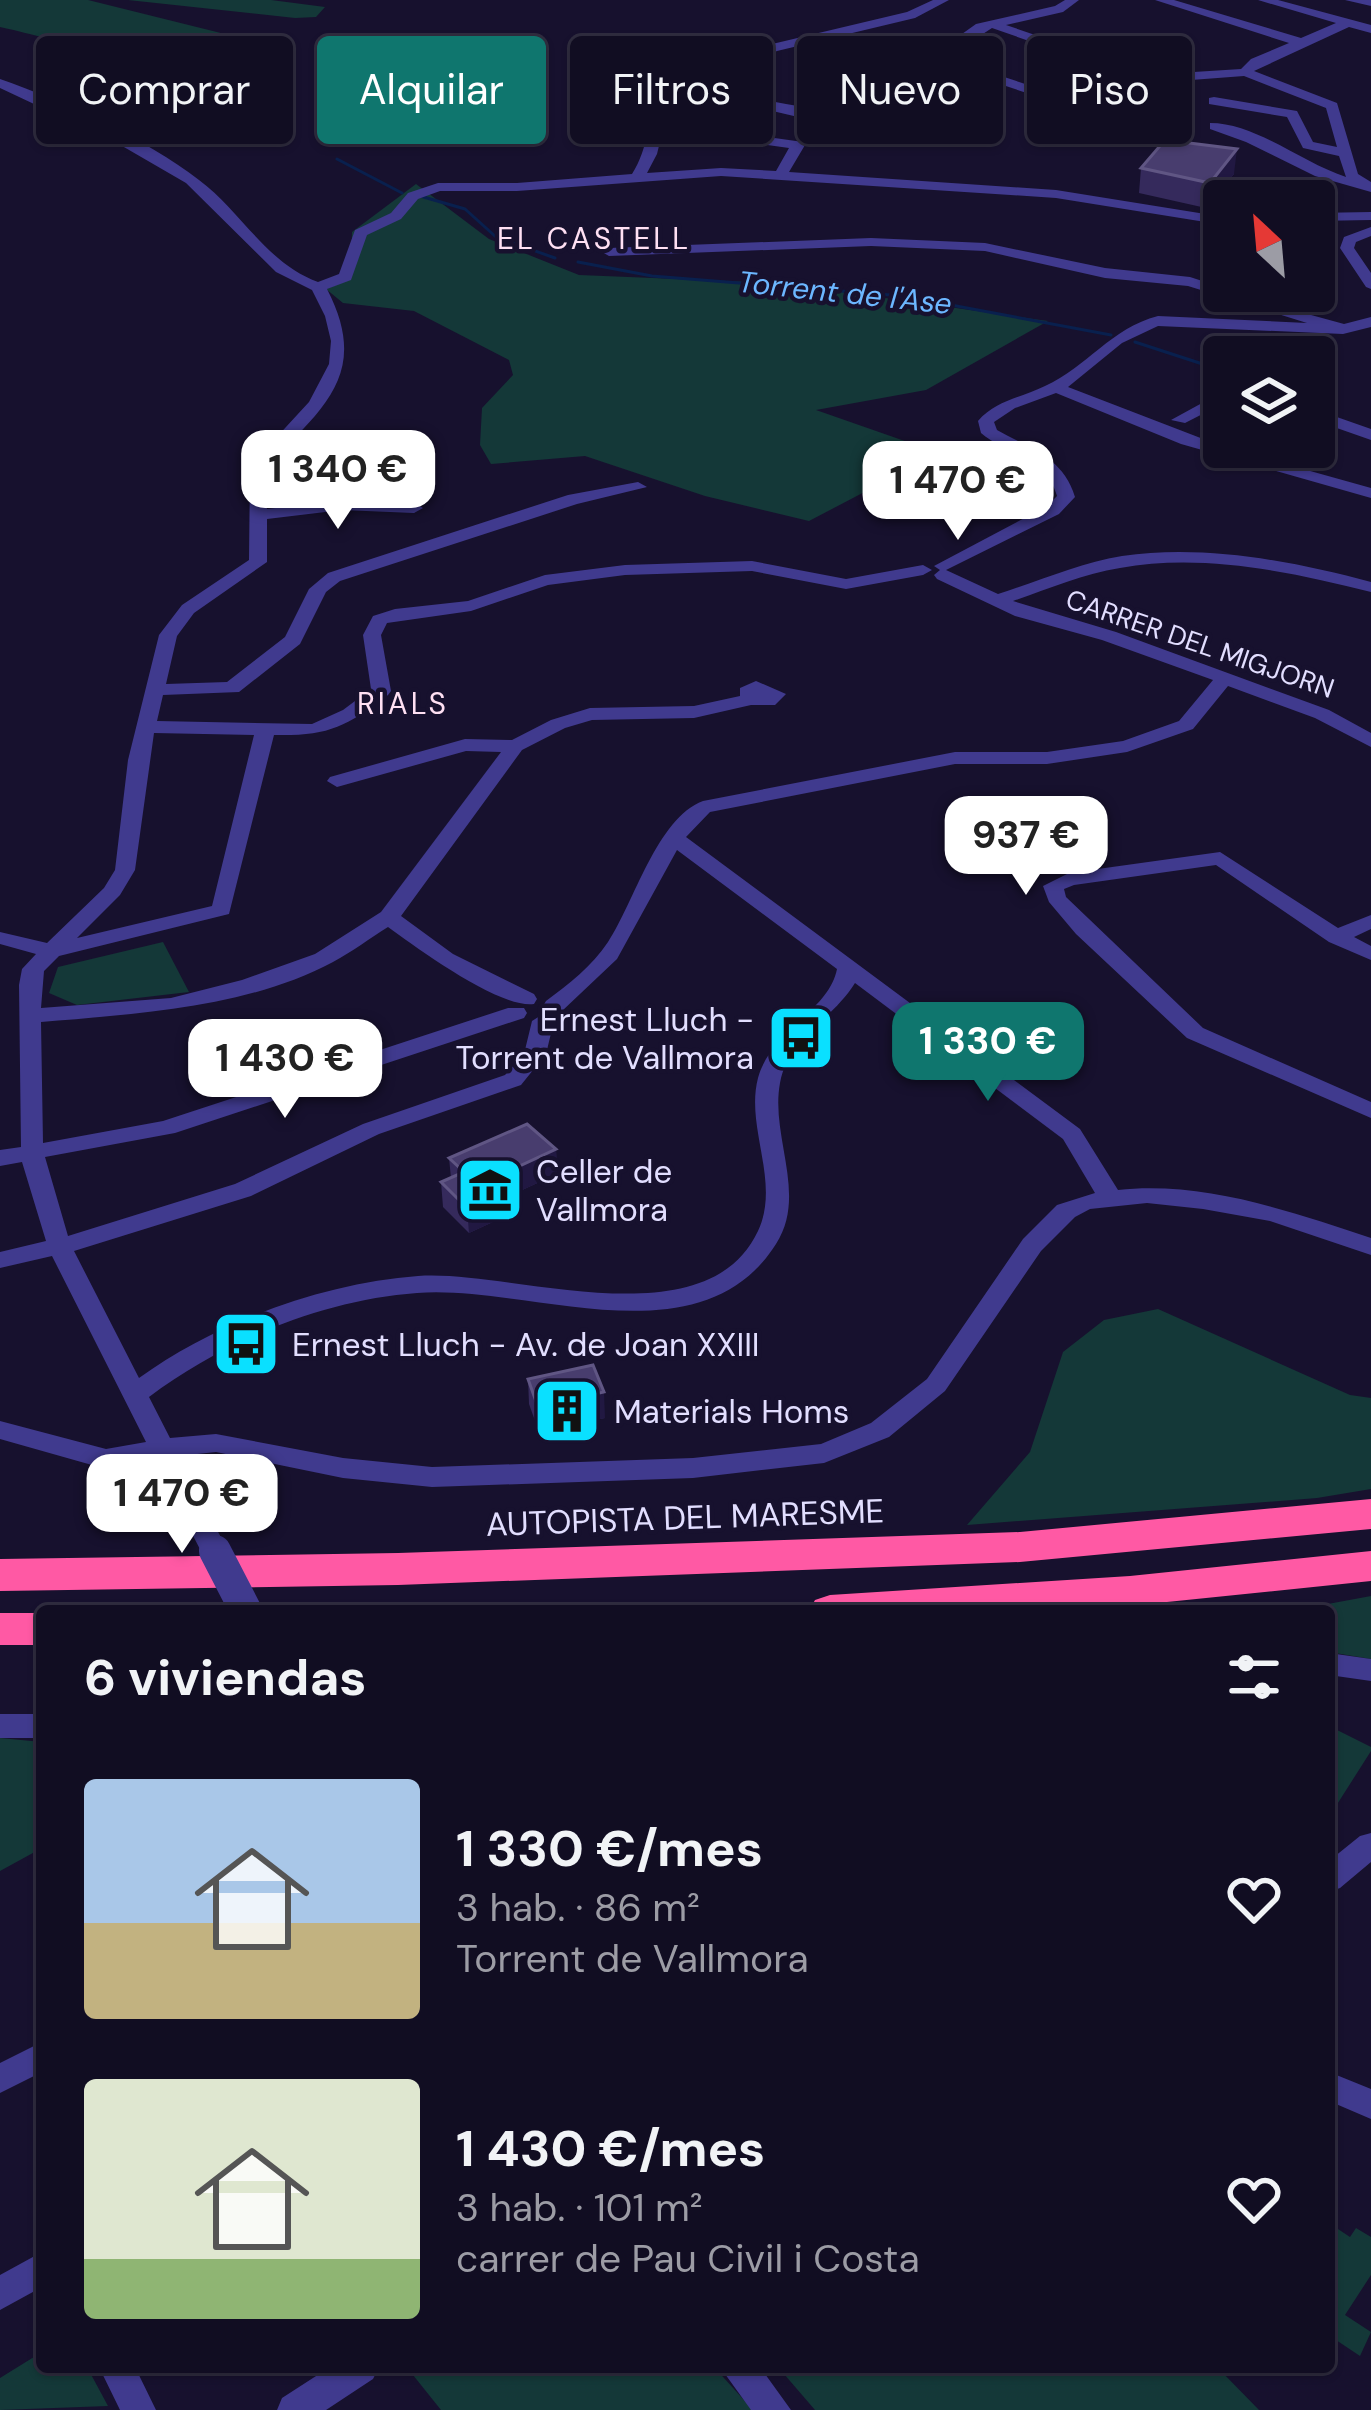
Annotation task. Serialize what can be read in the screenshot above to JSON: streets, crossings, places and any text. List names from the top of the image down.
{
  "streets": {
    "highway": ["AUTOPISTA DEL MARESME"],
    "street": ["CARRER DEL MIGJORN"]
  },
  "districts": ["EL CASTELL", "RIALS"],
  "water": ["Torrent de l'Ase"],
  "places": {
    "bus stop": ["Ernest Lluch - Torrent de Vallmora", "Ernest Lluch - Av. de Joan XXIII"],
    "museum": ["Celler de Vallmora"],
    "building": ["Materials Homs"]
  },
  "north": "top left",
  "page": {
    "chip": [
      "Comprar",
      "Alquilar",
      "Filtros",
      "Nuevo",
      "Piso"
    ],
    "price": [
      "1 340 €",
      "1 470 €",
      "937 €",
      "1 330 €",
      "1 430 €",
      "1 470 €"
    ],
    "heading": "6 viviendas",
    "list": [
      {
        "name": "1 330 €/mes",
        "note": "3 hab. · 86 m² · Torrent de Vallmora"
      },
      {
        "name": "1 430 €/mes",
        "note": "3 hab. · 101 m² · carrer de Pau Civil i Costa"
      }
    ]
  }
}
